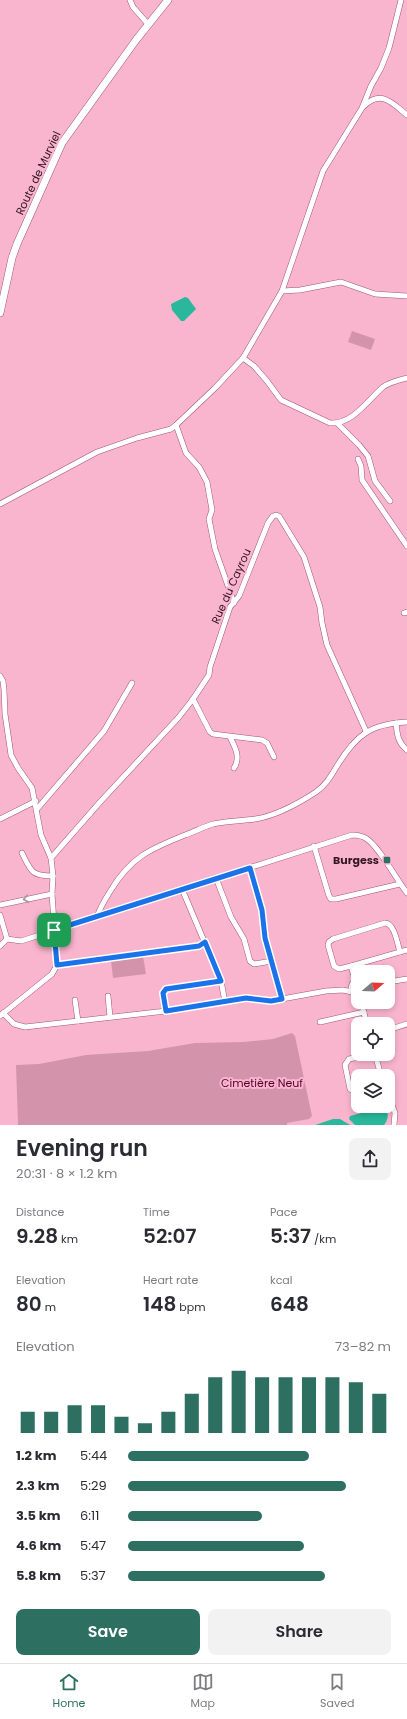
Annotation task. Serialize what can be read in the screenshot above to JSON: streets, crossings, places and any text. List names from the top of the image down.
{
  "streets": {
    "main road": ["Route de Murviel"],
    "street": ["Rue du Cayrou"]
  },
  "parks": ["Cimetière Neuf"],
  "places": {
    "transit": ["Burgess"]
  },
  "north": "right",
  "page": {
    "heading": ["Evening run", "20:31 · 8 × 1.2 km"],
    "stats": [
      ["Distance", "9.28 km"],
      ["Time", "52:07"],
      ["Pace", "5:37 /km"],
      ["Elevation", "80 m"],
      ["Heart rate", "148 bpm"],
      ["kcal", "648"]
    ],
    "chart": ["Elevation", "73–82 m"],
    "list": [
      {
        "name": "1.2 km",
        "note": "5:44"
      },
      {
        "name": "2.3 km",
        "note": "5:29"
      },
      {
        "name": "3.5 km",
        "note": "6:11"
      },
      {
        "name": "4.6 km",
        "note": "5:47"
      },
      {
        "name": "5.8 km",
        "note": "5:37"
      }
    ],
    "buttons": ["Save", "Share"],
    "tabs": ["Home", "Map", "Saved"]
  }
}
